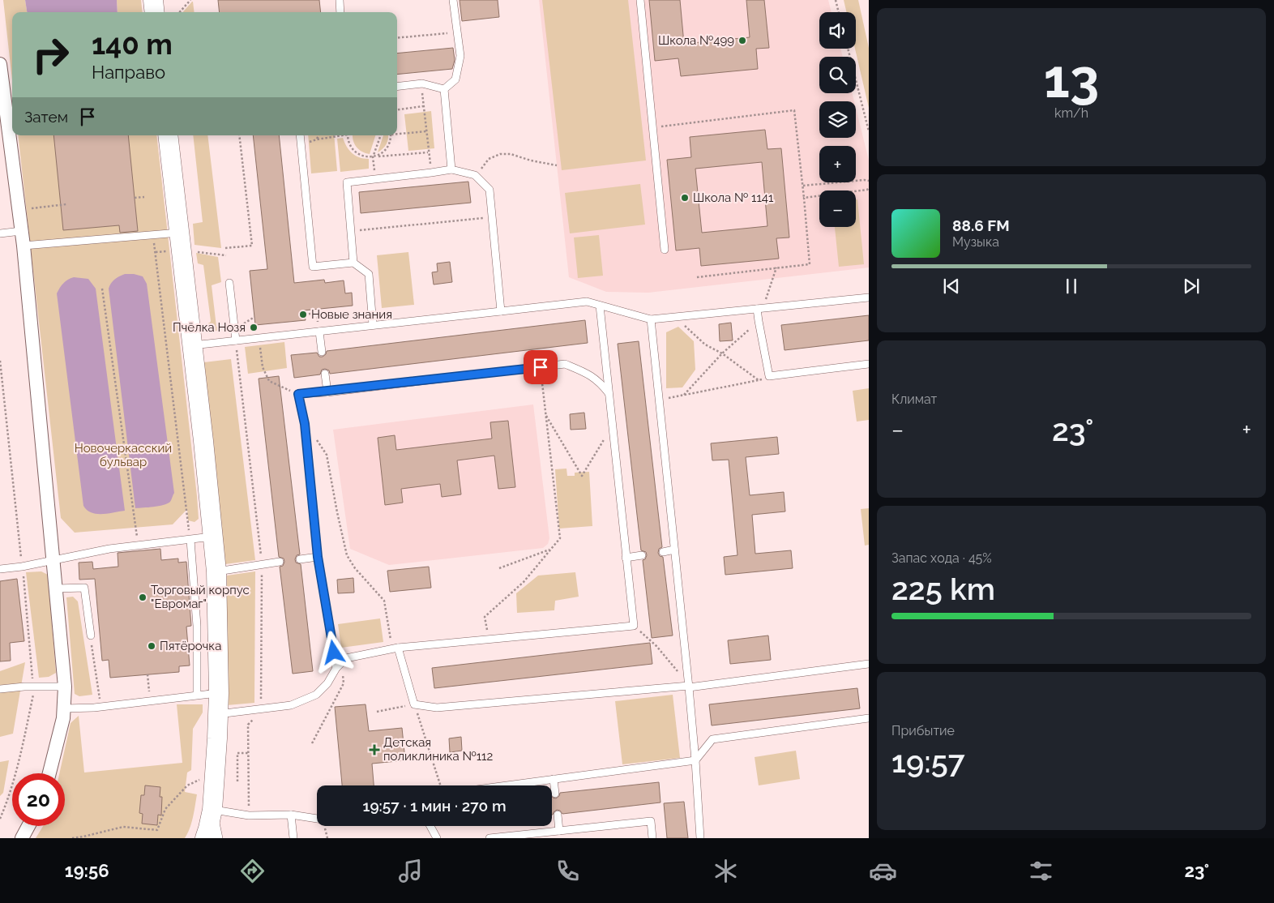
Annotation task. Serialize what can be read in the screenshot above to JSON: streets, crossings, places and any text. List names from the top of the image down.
{
  "parks": ["Новочеркасский бульвар"],
  "places": {
    "other": [
      "Школа №499",
      "Школа № 1141",
      "Новые знания",
      "Пчёлка Нозя",
      "Торговый корпус \"Евромаг\"",
      "Пятёрочка"
    ],
    "health": ["Детская поликлиника №112"]
  },
  "page": {
    "tile": [
      ["13", "km/h"],
      "Климат",
      ["Запас хода · 45%", "225 km"],
      ["Прибытие", "19:57"]
    ],
    "map_buttons": ["+", "−"],
    "turn": ["140 m", "Направо"],
    "then": "Затем",
    "song": ["88.6 FM", "Музыка"],
    "heat": ["−", "23°", "+"],
    "limit": "20",
    "trip": "19:57 · 1 мин · 270 m",
    "tabs": ["19:56", "23°"]
  }
}
